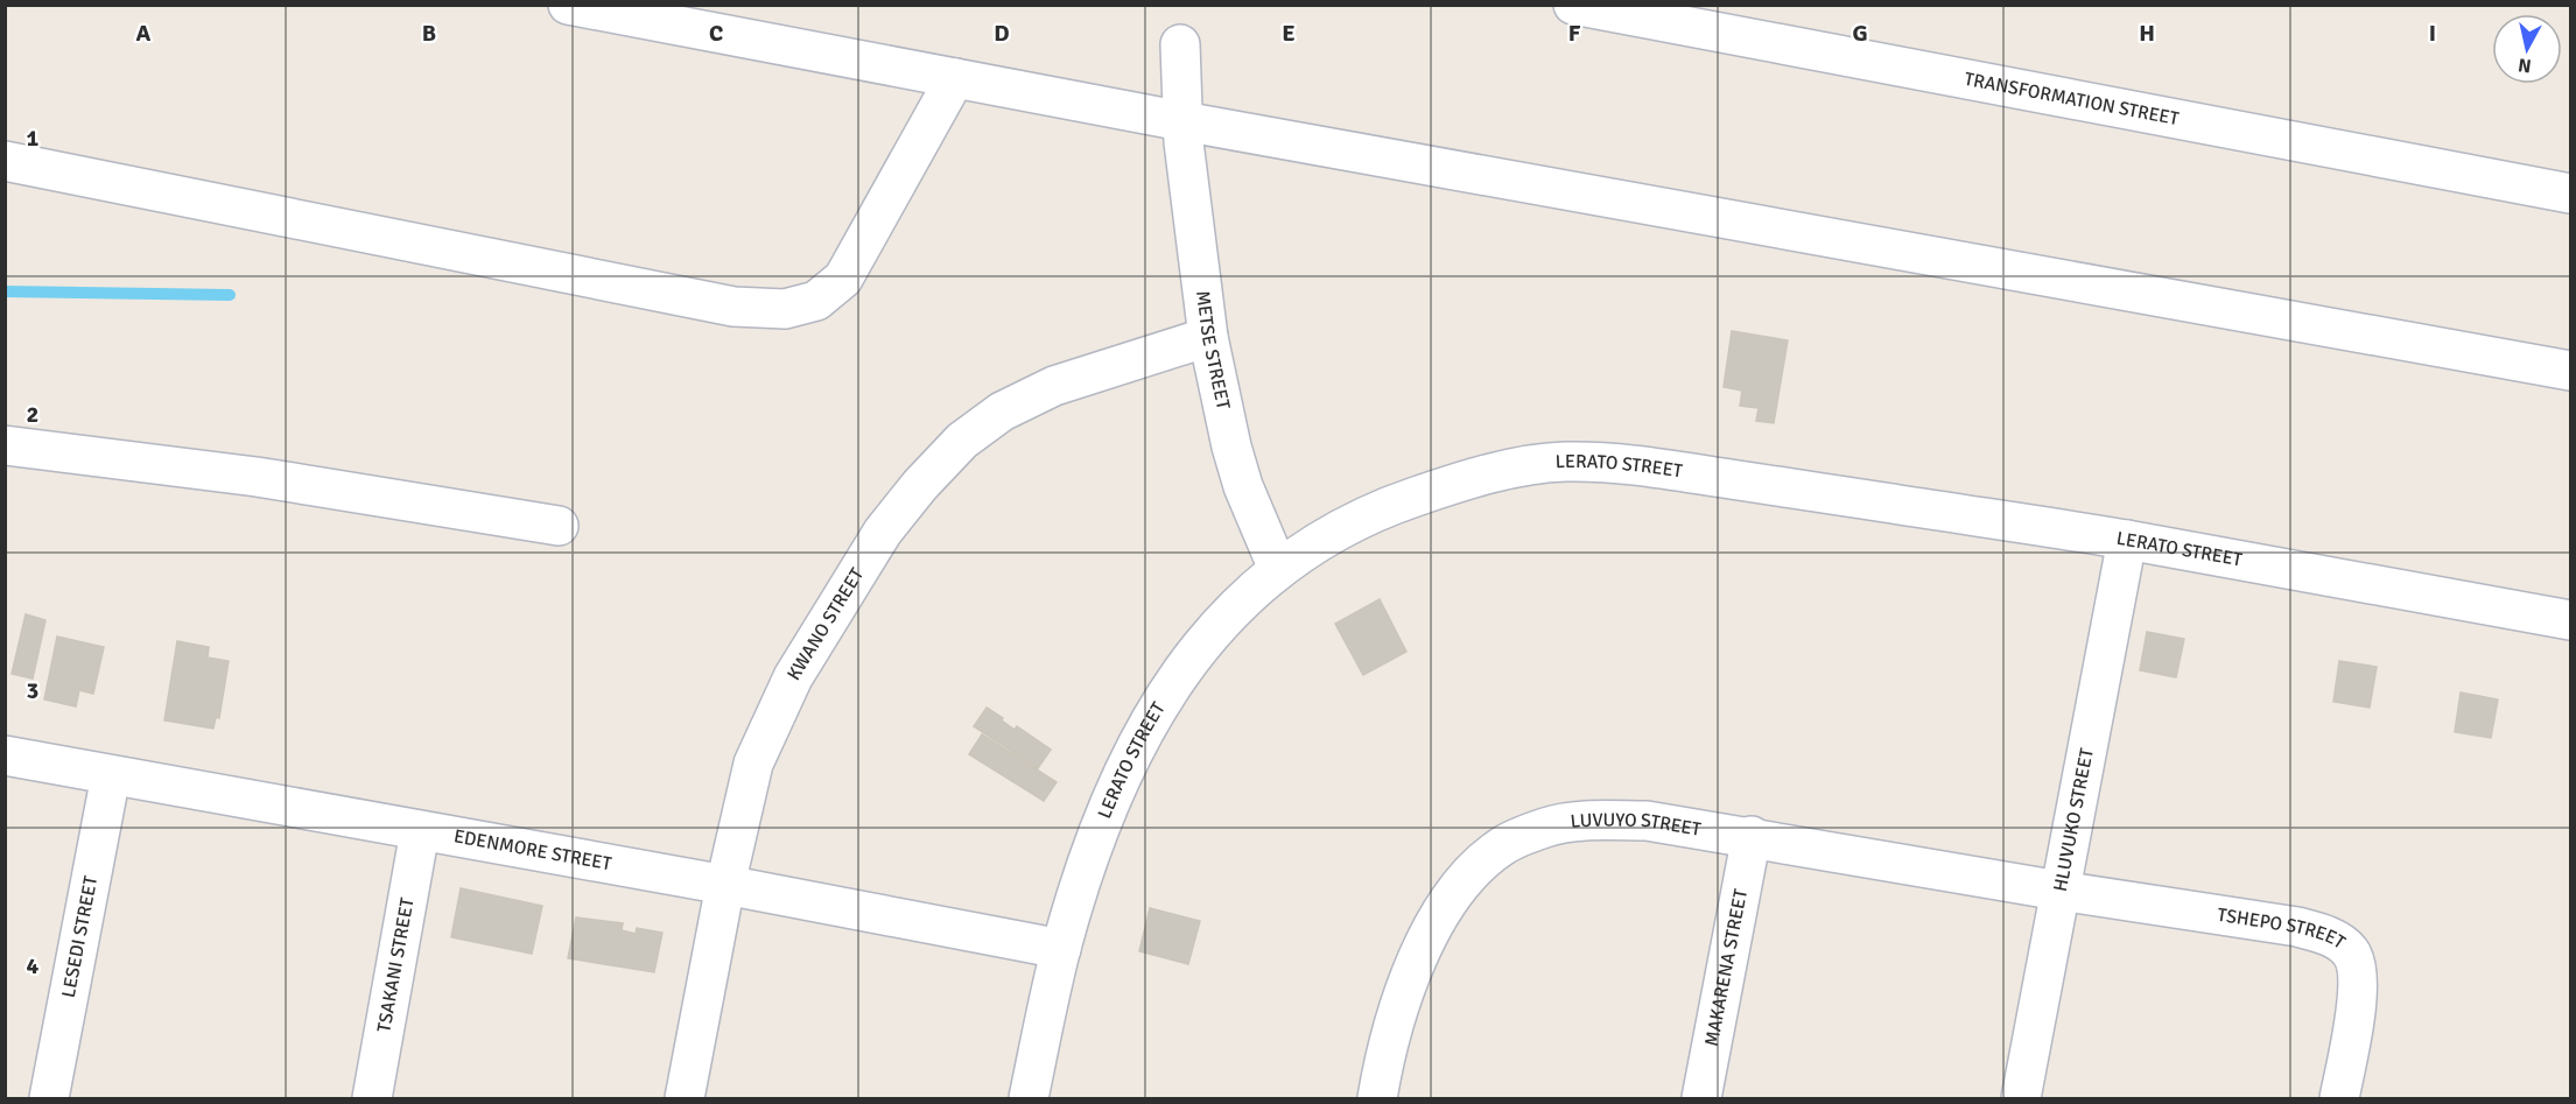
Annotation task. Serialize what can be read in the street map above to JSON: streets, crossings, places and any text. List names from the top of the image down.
{
  "streets": {
    "street": [
      "TRANSFORMATION STREET",
      "METSE STREET",
      "LERATO STREET",
      "KWANO STREET",
      "HLUVUKO STREET",
      "LUVUYO STREET",
      "EDENMORE STREET",
      "TSHEPO STREET",
      "LESEDI STREET",
      "TSAKANI STREET",
      "MAKARENA STREET"
    ]
  },
  "crossings": [
    ["METSE STREET", "LERATO STREET"],
    ["METSE STREET", "KWANO STREET"],
    ["LERATO STREET", "HLUVUKO STREET"],
    ["LERATO STREET", "EDENMORE STREET"],
    ["KWANO STREET", "EDENMORE STREET"],
    ["HLUVUKO STREET", "LUVUYO STREET"],
    ["HLUVUKO STREET", "TSHEPO STREET"],
    ["LUVUYO STREET", "TSHEPO STREET"],
    ["LUVUYO STREET", "MAKARENA STREET"],
    ["EDENMORE STREET", "LESEDI STREET"],
    ["EDENMORE STREET", "TSAKANI STREET"]
  ],
  "north": "bottom",
  "grid": {
    "columns": [
      "A",
      "B",
      "C",
      "D",
      "E",
      "F",
      "G",
      "H",
      "I"
    ],
    "rows": [
      "1",
      "2",
      "3",
      "4"
    ]
  }
}
